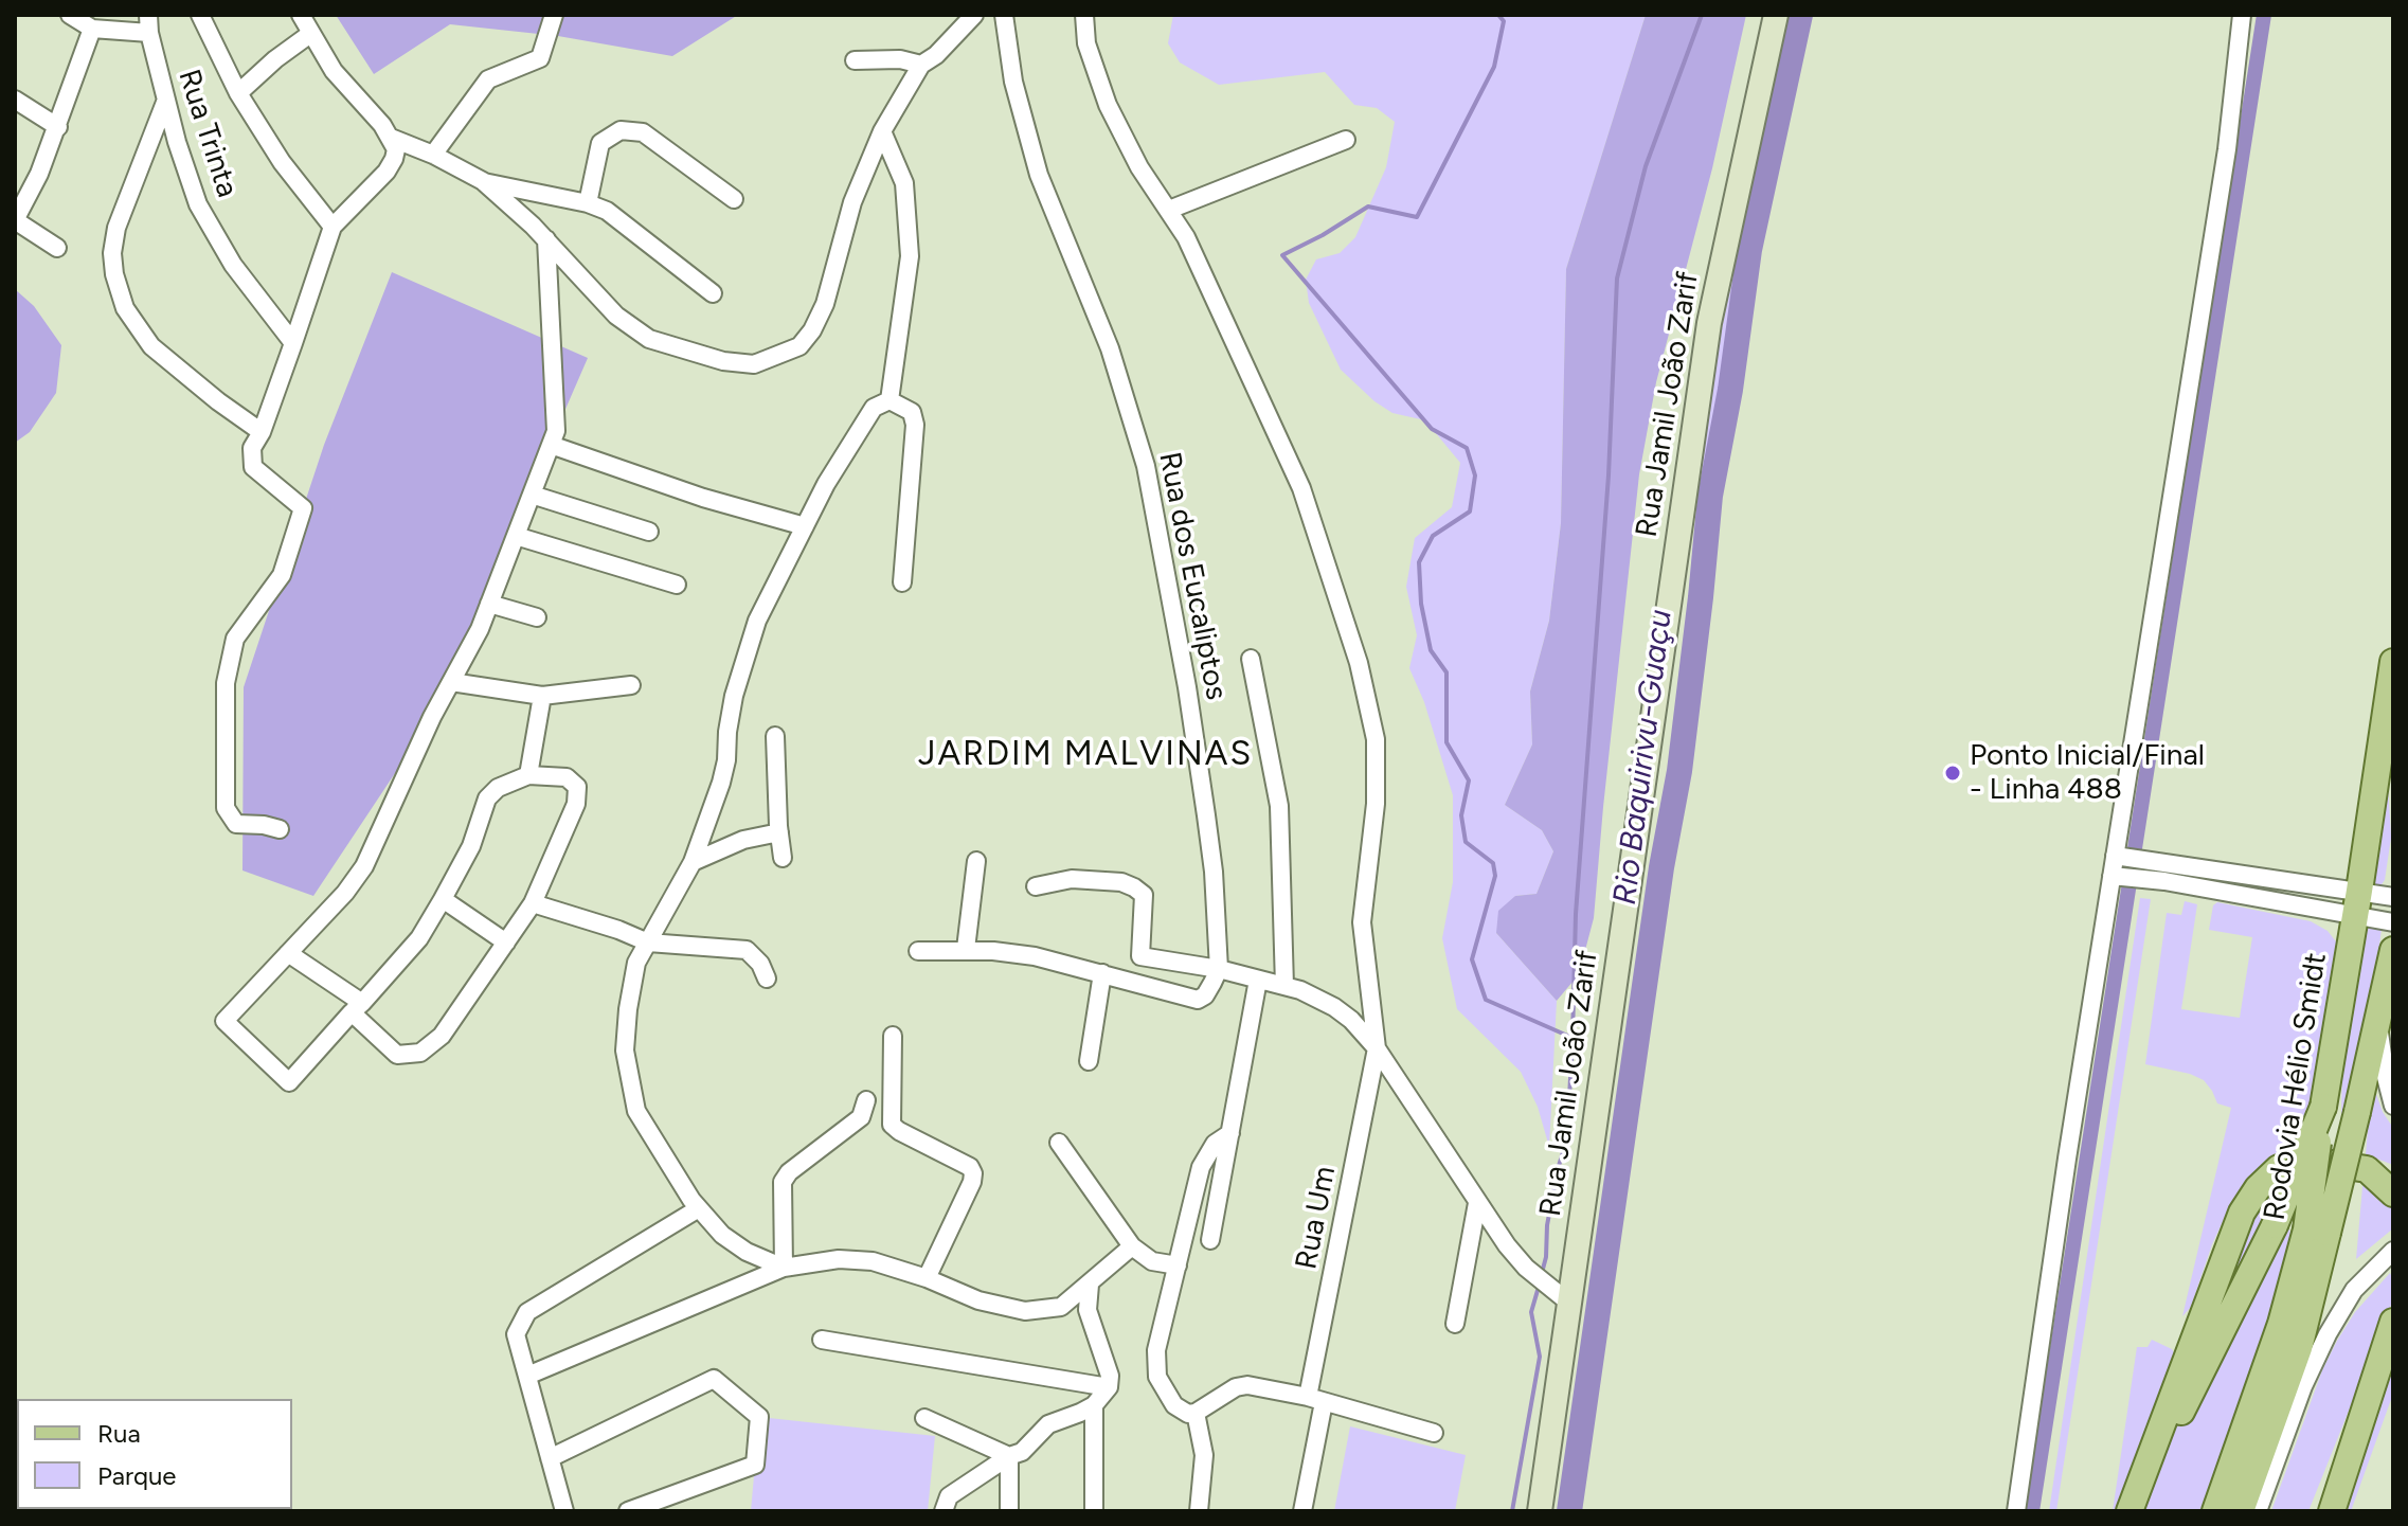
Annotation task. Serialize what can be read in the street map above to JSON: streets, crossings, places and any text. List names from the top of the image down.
{
  "streets": {
    "main road": ["Rua Jamil João Zarif", "Rodovia Hélio Smidt"],
    "street": ["Rua Trinta", "Rua dos Eucaliptos", "Rua Um"]
  },
  "districts": ["JARDIM MALVINAS"],
  "water": ["Rio Baquirivu-Guaçu"],
  "places": ["Ponto Inicial/Final - Linha 488"],
  "legend": ["Rua", "Parque"]
}
